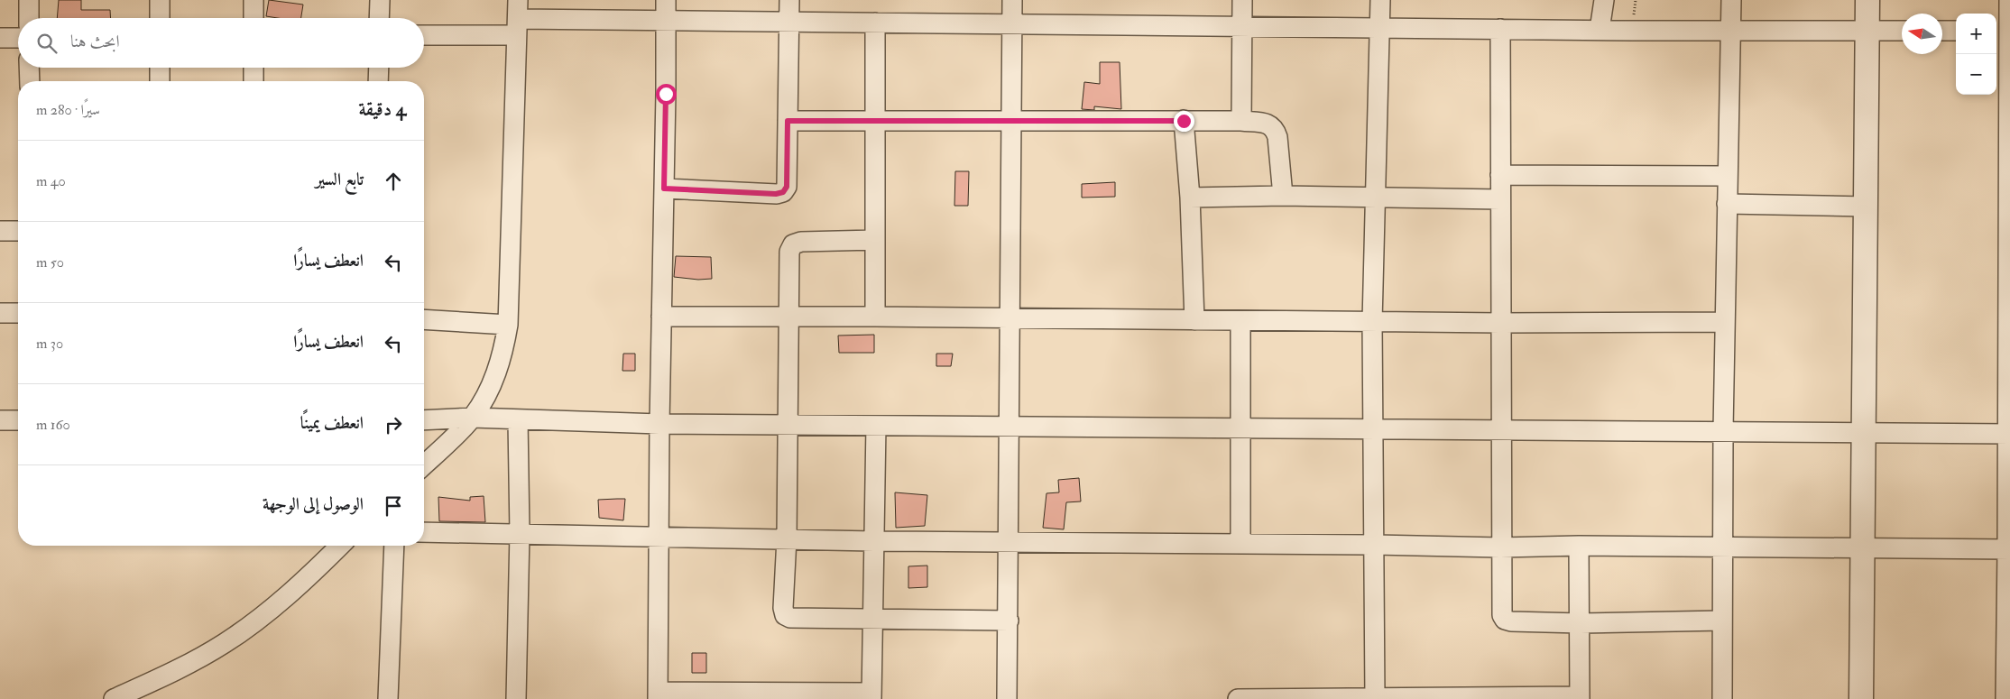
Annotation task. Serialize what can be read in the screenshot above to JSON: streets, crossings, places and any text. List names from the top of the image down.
{
  "north": "left",
  "page": {
    "map_buttons": ["+", "−"],
    "search": "ابحث هنا",
    "heading": ["4 دقيقة", "سيرًا · 280 m"],
    "list": [
      ["تابع السير", "40 m"],
      ["انعطف يسارًا", "50 m"],
      ["انعطف يسارًا", "30 m"],
      ["انعطف يمينًا", "160 m"],
      "الوصول إلى الوجهة"
    ]
  }
}
